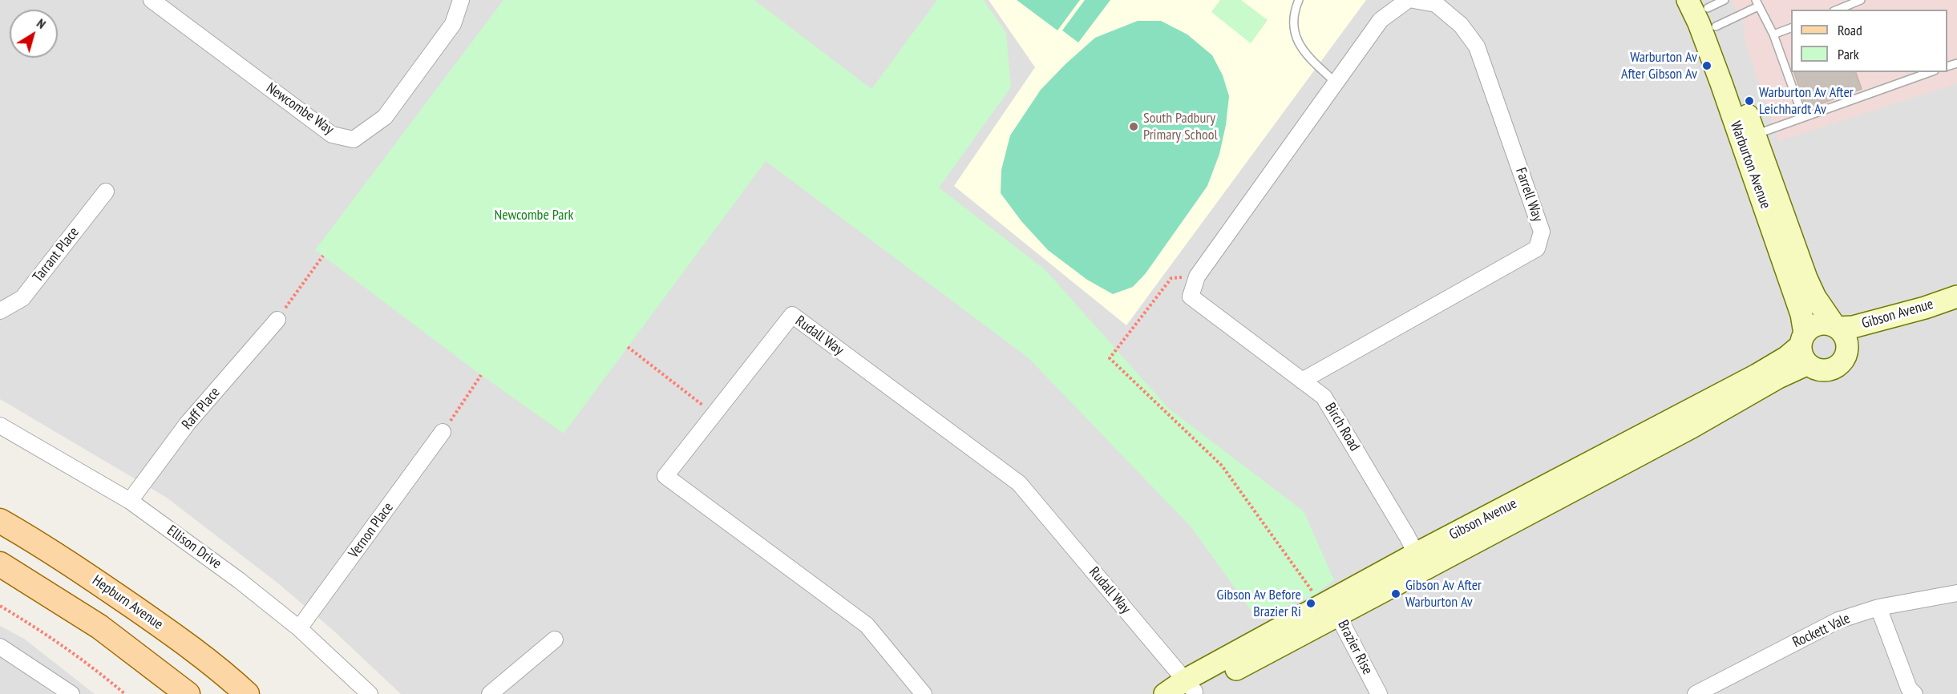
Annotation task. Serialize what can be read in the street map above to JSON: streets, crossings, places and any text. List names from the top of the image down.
{
  "streets": {
    "main road": ["Warburton Avenue", "Gibson Avenue", "Hepburn Avenue"],
    "street": [
      "Newcombe Way",
      "Farrell Way",
      "Tarrant Place",
      "Rudall Way",
      "Raff Place",
      "Birch Road",
      "Vernon Place",
      "Ellison Drive",
      "Rockett Vale",
      "Brazier Rise"
    ]
  },
  "crossings": [
    ["Warburton Avenue", "Gibson Avenue"],
    ["Farrell Way", "Birch Road"],
    ["Gibson Avenue", "Rudall Way"],
    ["Gibson Avenue", "Birch Road"],
    ["Gibson Avenue", "Brazier Rise"],
    ["Raff Place", "Ellison Drive"],
    ["Vernon Place", "Ellison Drive"]
  ],
  "parks": ["Newcombe Park"],
  "places": [
    "Warburton Av After Gibson Av",
    "Warburton Av After Leichhardt Av",
    "South Padbury Primary School",
    "Gibson Av After Warburton Av",
    "Gibson Av Before Brazier Ri"
  ],
  "legend": ["Road", "Park"],
  "north": "top right"
}
